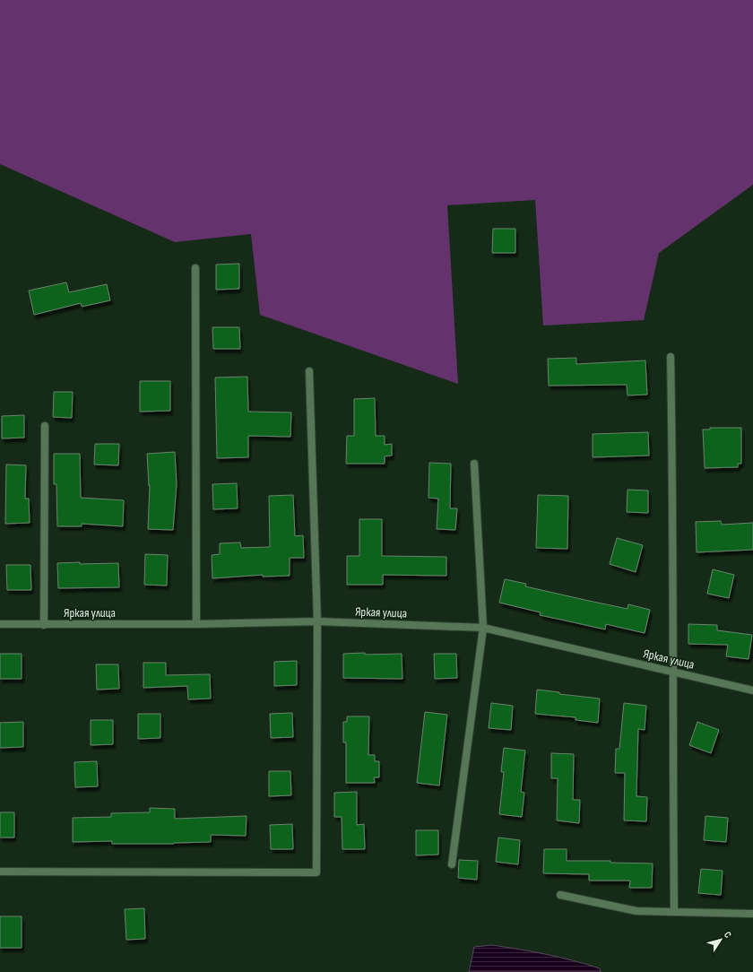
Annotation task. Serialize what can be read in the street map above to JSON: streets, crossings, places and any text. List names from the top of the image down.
{
  "streets": {
    "street": ["Яркая улица"]
  },
  "north": "top right"
}
